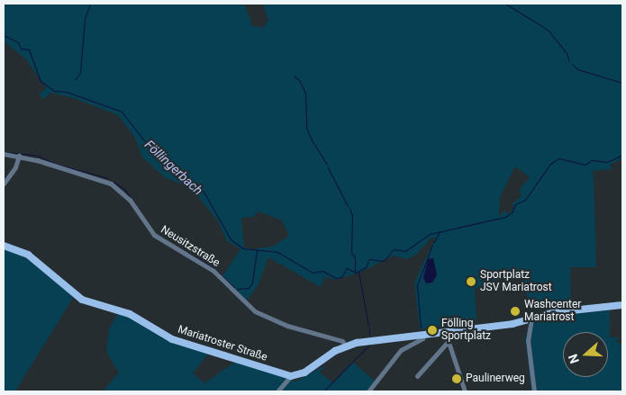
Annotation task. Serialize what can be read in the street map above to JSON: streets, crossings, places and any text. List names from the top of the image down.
{
  "streets": {
    "main road": ["Mariatroster Straße"],
    "street": ["Neusitzstraße"]
  },
  "water": ["Föllingerbach"],
  "places": [
    "Sportplatz JSV Mariatrost",
    "Washcenter Mariatrost",
    "Fölling Sportplatz",
    "Paulinerweg"
  ],
  "north": "left"
}
